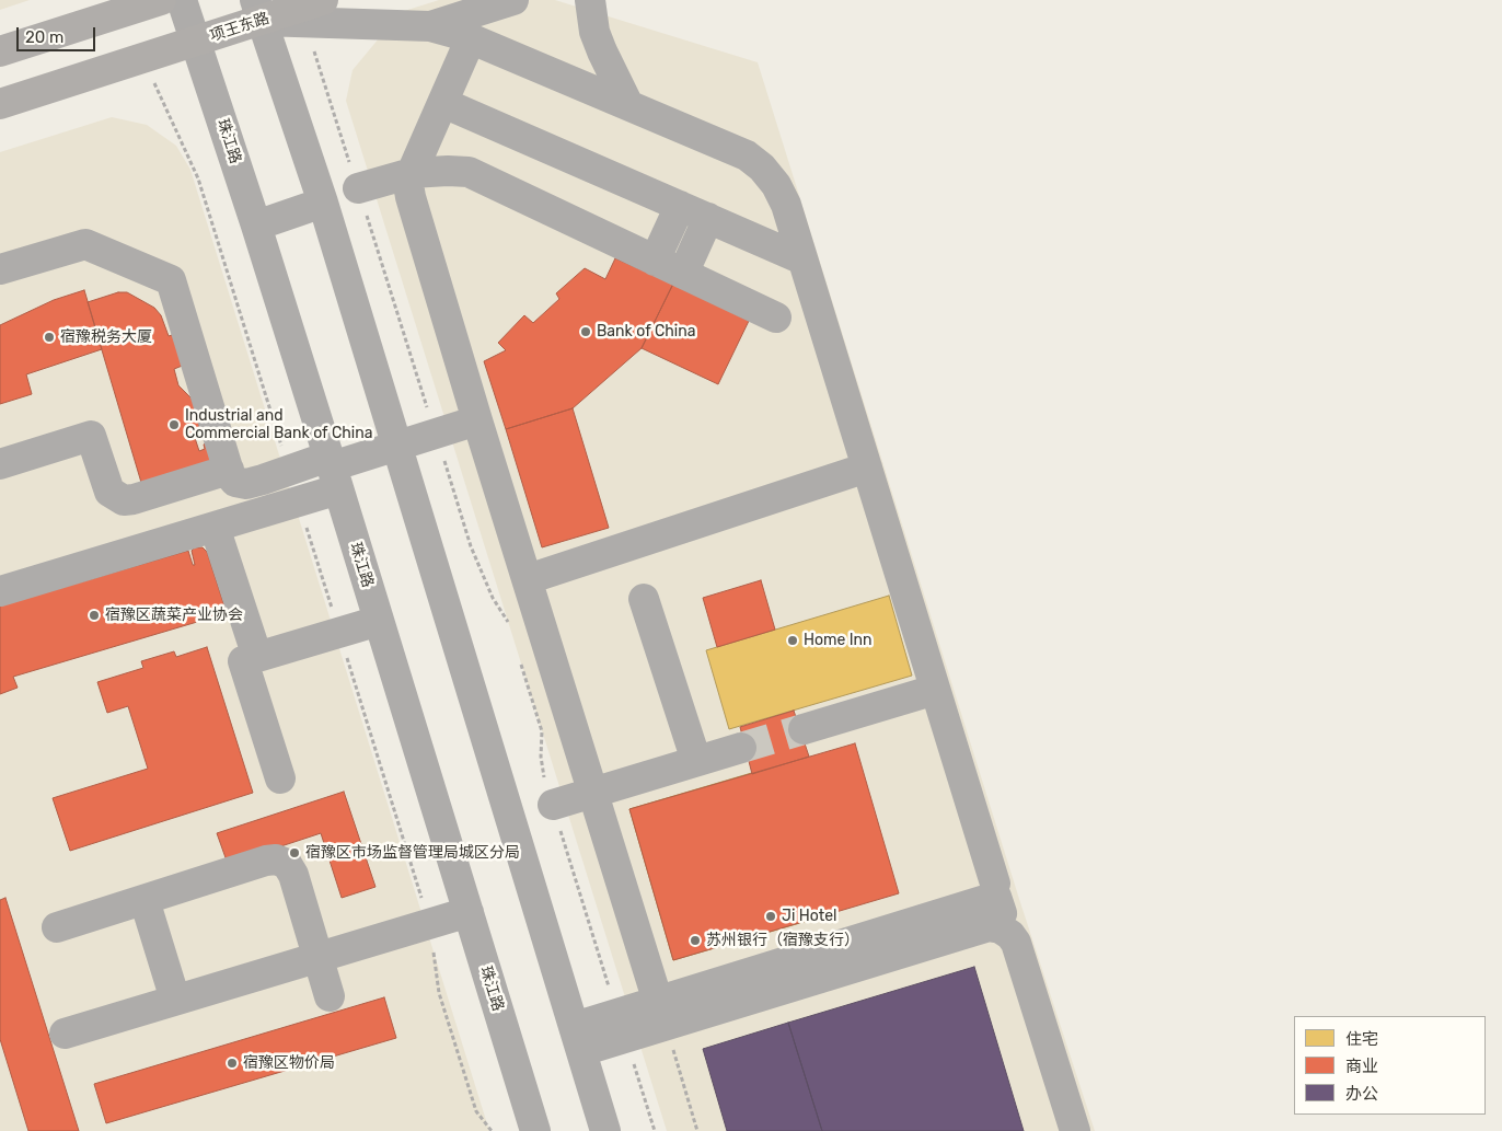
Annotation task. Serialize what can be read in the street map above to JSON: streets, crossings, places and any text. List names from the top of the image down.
{
  "streets": {
    "main road": ["项王东路"],
    "street": ["珠江路"]
  },
  "crossings": [
    ["项王东路", "珠江路"]
  ],
  "places": [
    "Bank of China",
    "宿豫税务大厦",
    "Industrial and Commercial Bank of China",
    "宿豫区蔬菜产业协会",
    "Home Inn",
    "宿豫区市场监督管理局城区分局",
    "Ji Hotel",
    "苏州银行（宿豫支行）",
    "宿豫区物价局"
  ],
  "legend": ["住宅", "商业", "办公"],
  "scale_bar": "20 m"
}
